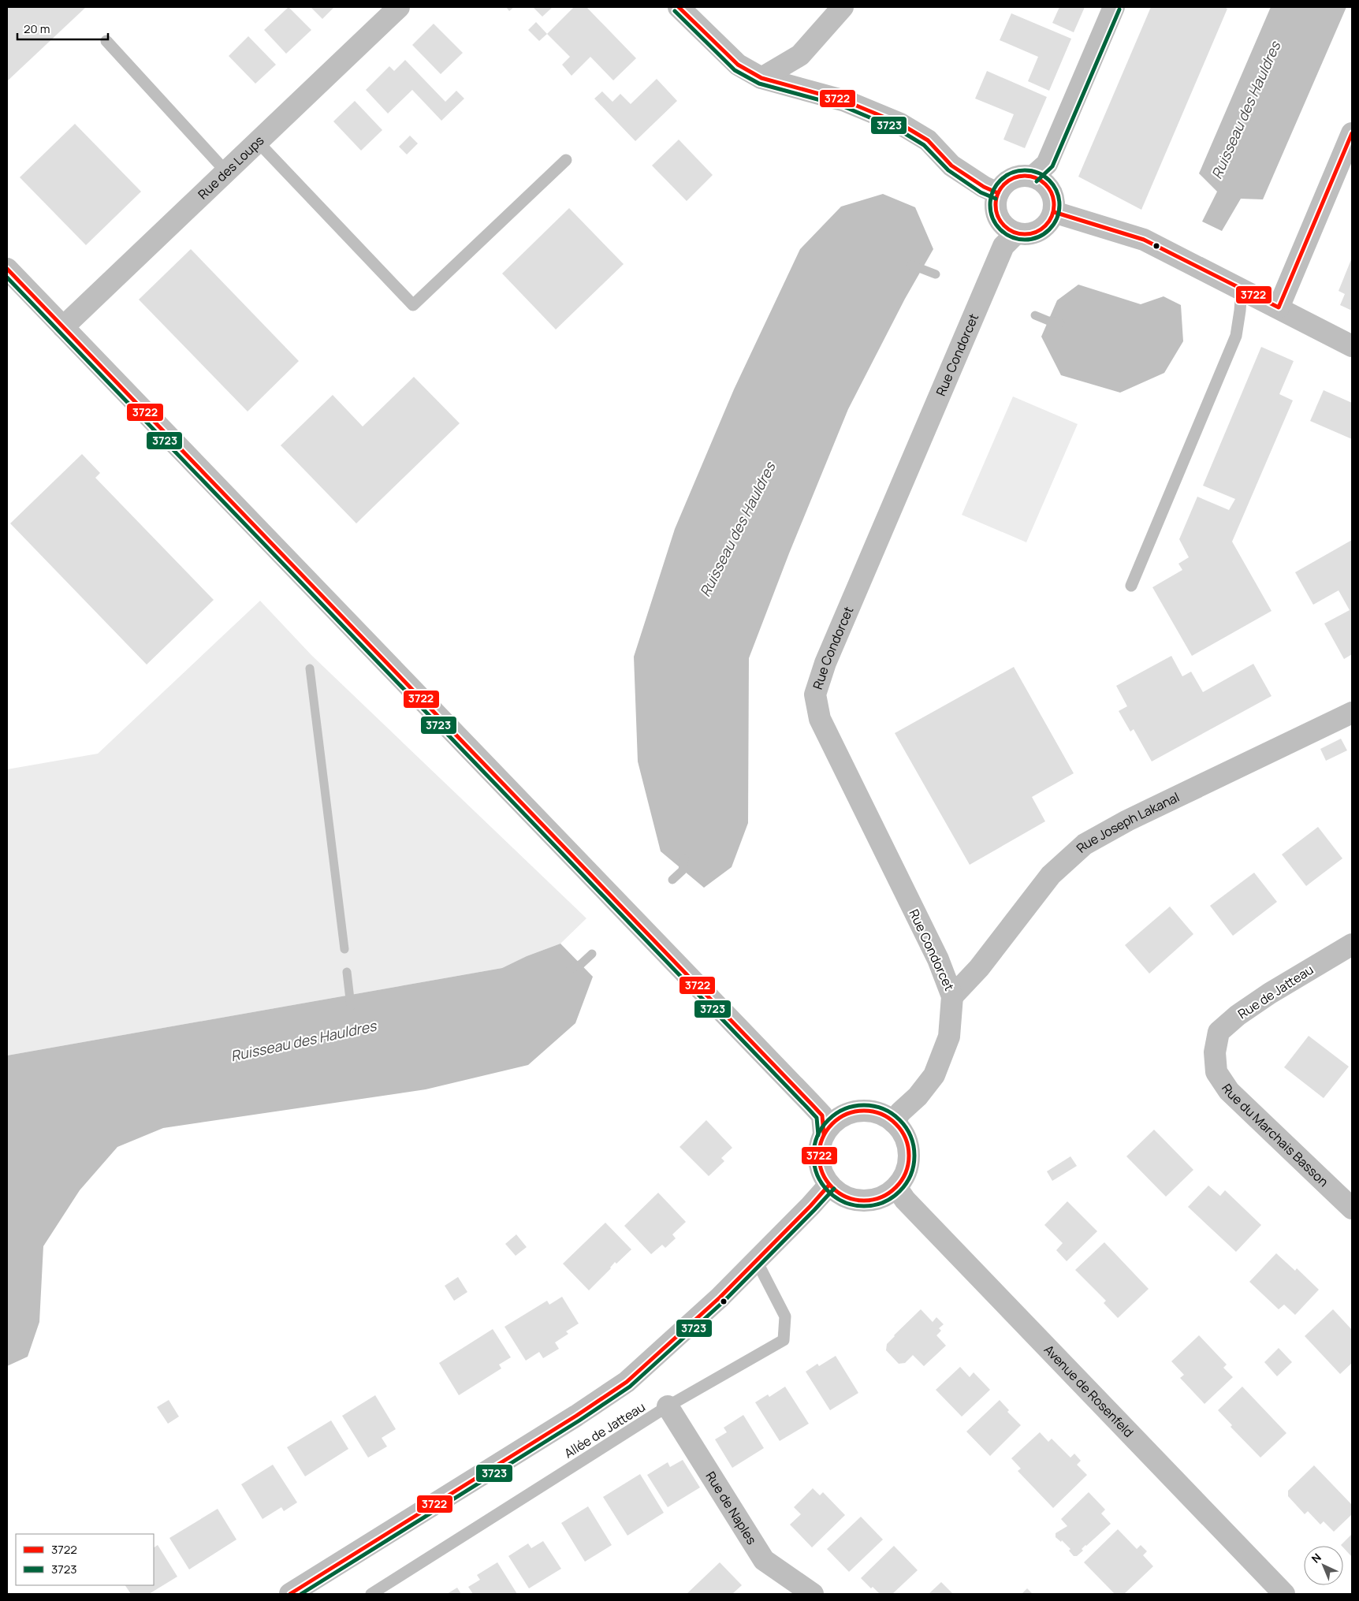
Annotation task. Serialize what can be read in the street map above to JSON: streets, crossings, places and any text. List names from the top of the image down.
{
  "streets": {
    "street": [
      "Rue des Loups",
      "Rue Condorcet",
      "Rue Joseph Lakanal",
      "Rue de Jatteau",
      "Rue du Marchais Basson",
      "Avenue de Rosenfeld",
      "Rue de Naples"
    ],
    "lane": ["Allée de Jatteau"]
  },
  "crossings": [
    ["Rue Condorcet", "Rue Joseph Lakanal"],
    ["Rue Condorcet", "Avenue de Rosenfeld"],
    ["Rue de Jatteau", "Rue du Marchais Basson"],
    ["Allée de Jatteau", "Rue de Naples"]
  ],
  "water": ["Ruisseau des Hauldres"],
  "lines": ["transit line 3722", "transit line 3723"],
  "legend": ["3722", "3723"],
  "scale_bar": "20 m",
  "north": "top left"
}
